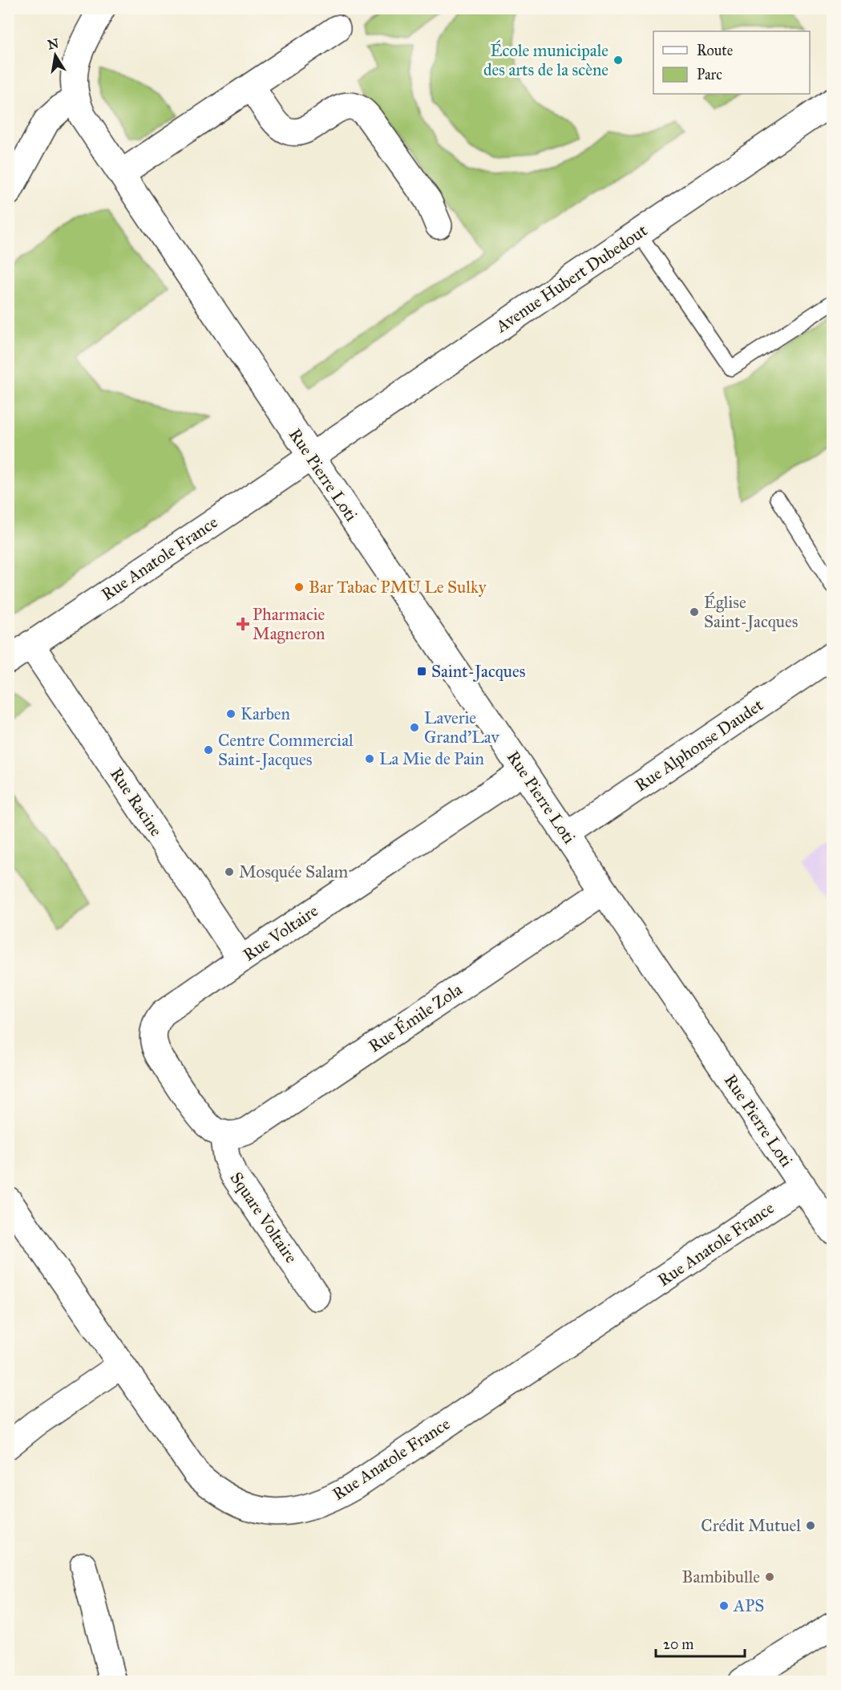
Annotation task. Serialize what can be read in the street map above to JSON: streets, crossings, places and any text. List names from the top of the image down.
{
  "streets": {
    "street": [
      "Avenue Hubert Dubedout",
      "Rue Pierre Loti",
      "Rue Anatole France",
      "Rue Alphonse Daudet",
      "Rue Racine",
      "Rue Voltaire",
      "Rue Émile Zola",
      "Square Voltaire"
    ]
  },
  "crossings": [
    ["Avenue Hubert Dubedout", "Rue Pierre Loti"],
    ["Avenue Hubert Dubedout", "Rue Anatole France"],
    ["Rue Pierre Loti", "Rue Anatole France"],
    ["Rue Pierre Loti", "Rue Alphonse Daudet"],
    ["Rue Pierre Loti", "Rue Voltaire"],
    ["Rue Pierre Loti", "Rue Émile Zola"],
    ["Rue Anatole France", "Rue Racine"],
    ["Rue Racine", "Rue Voltaire"],
    ["Rue Voltaire", "Rue Émile Zola"],
    ["Rue Voltaire", "Square Voltaire"],
    ["Rue Émile Zola", "Square Voltaire"]
  ],
  "places": {
    "other": [
      "École municipale des arts de la scène",
      "Bar Tabac PMU Le Sulky",
      "Église Saint-Jacques",
      "Karben",
      "Laverie Grand'Lav",
      "Centre Commercial Saint-Jacques",
      "La Mie de Pain",
      "Mosquée Salam",
      "Crédit Mutuel",
      "Bambibulle",
      "APS"
    ],
    "health": ["Pharmacie Magneron"],
    "transit": ["Saint-Jacques"]
  },
  "legend": ["Route", "Parc"],
  "scale_bar": "20 m",
  "north": "top"
}
